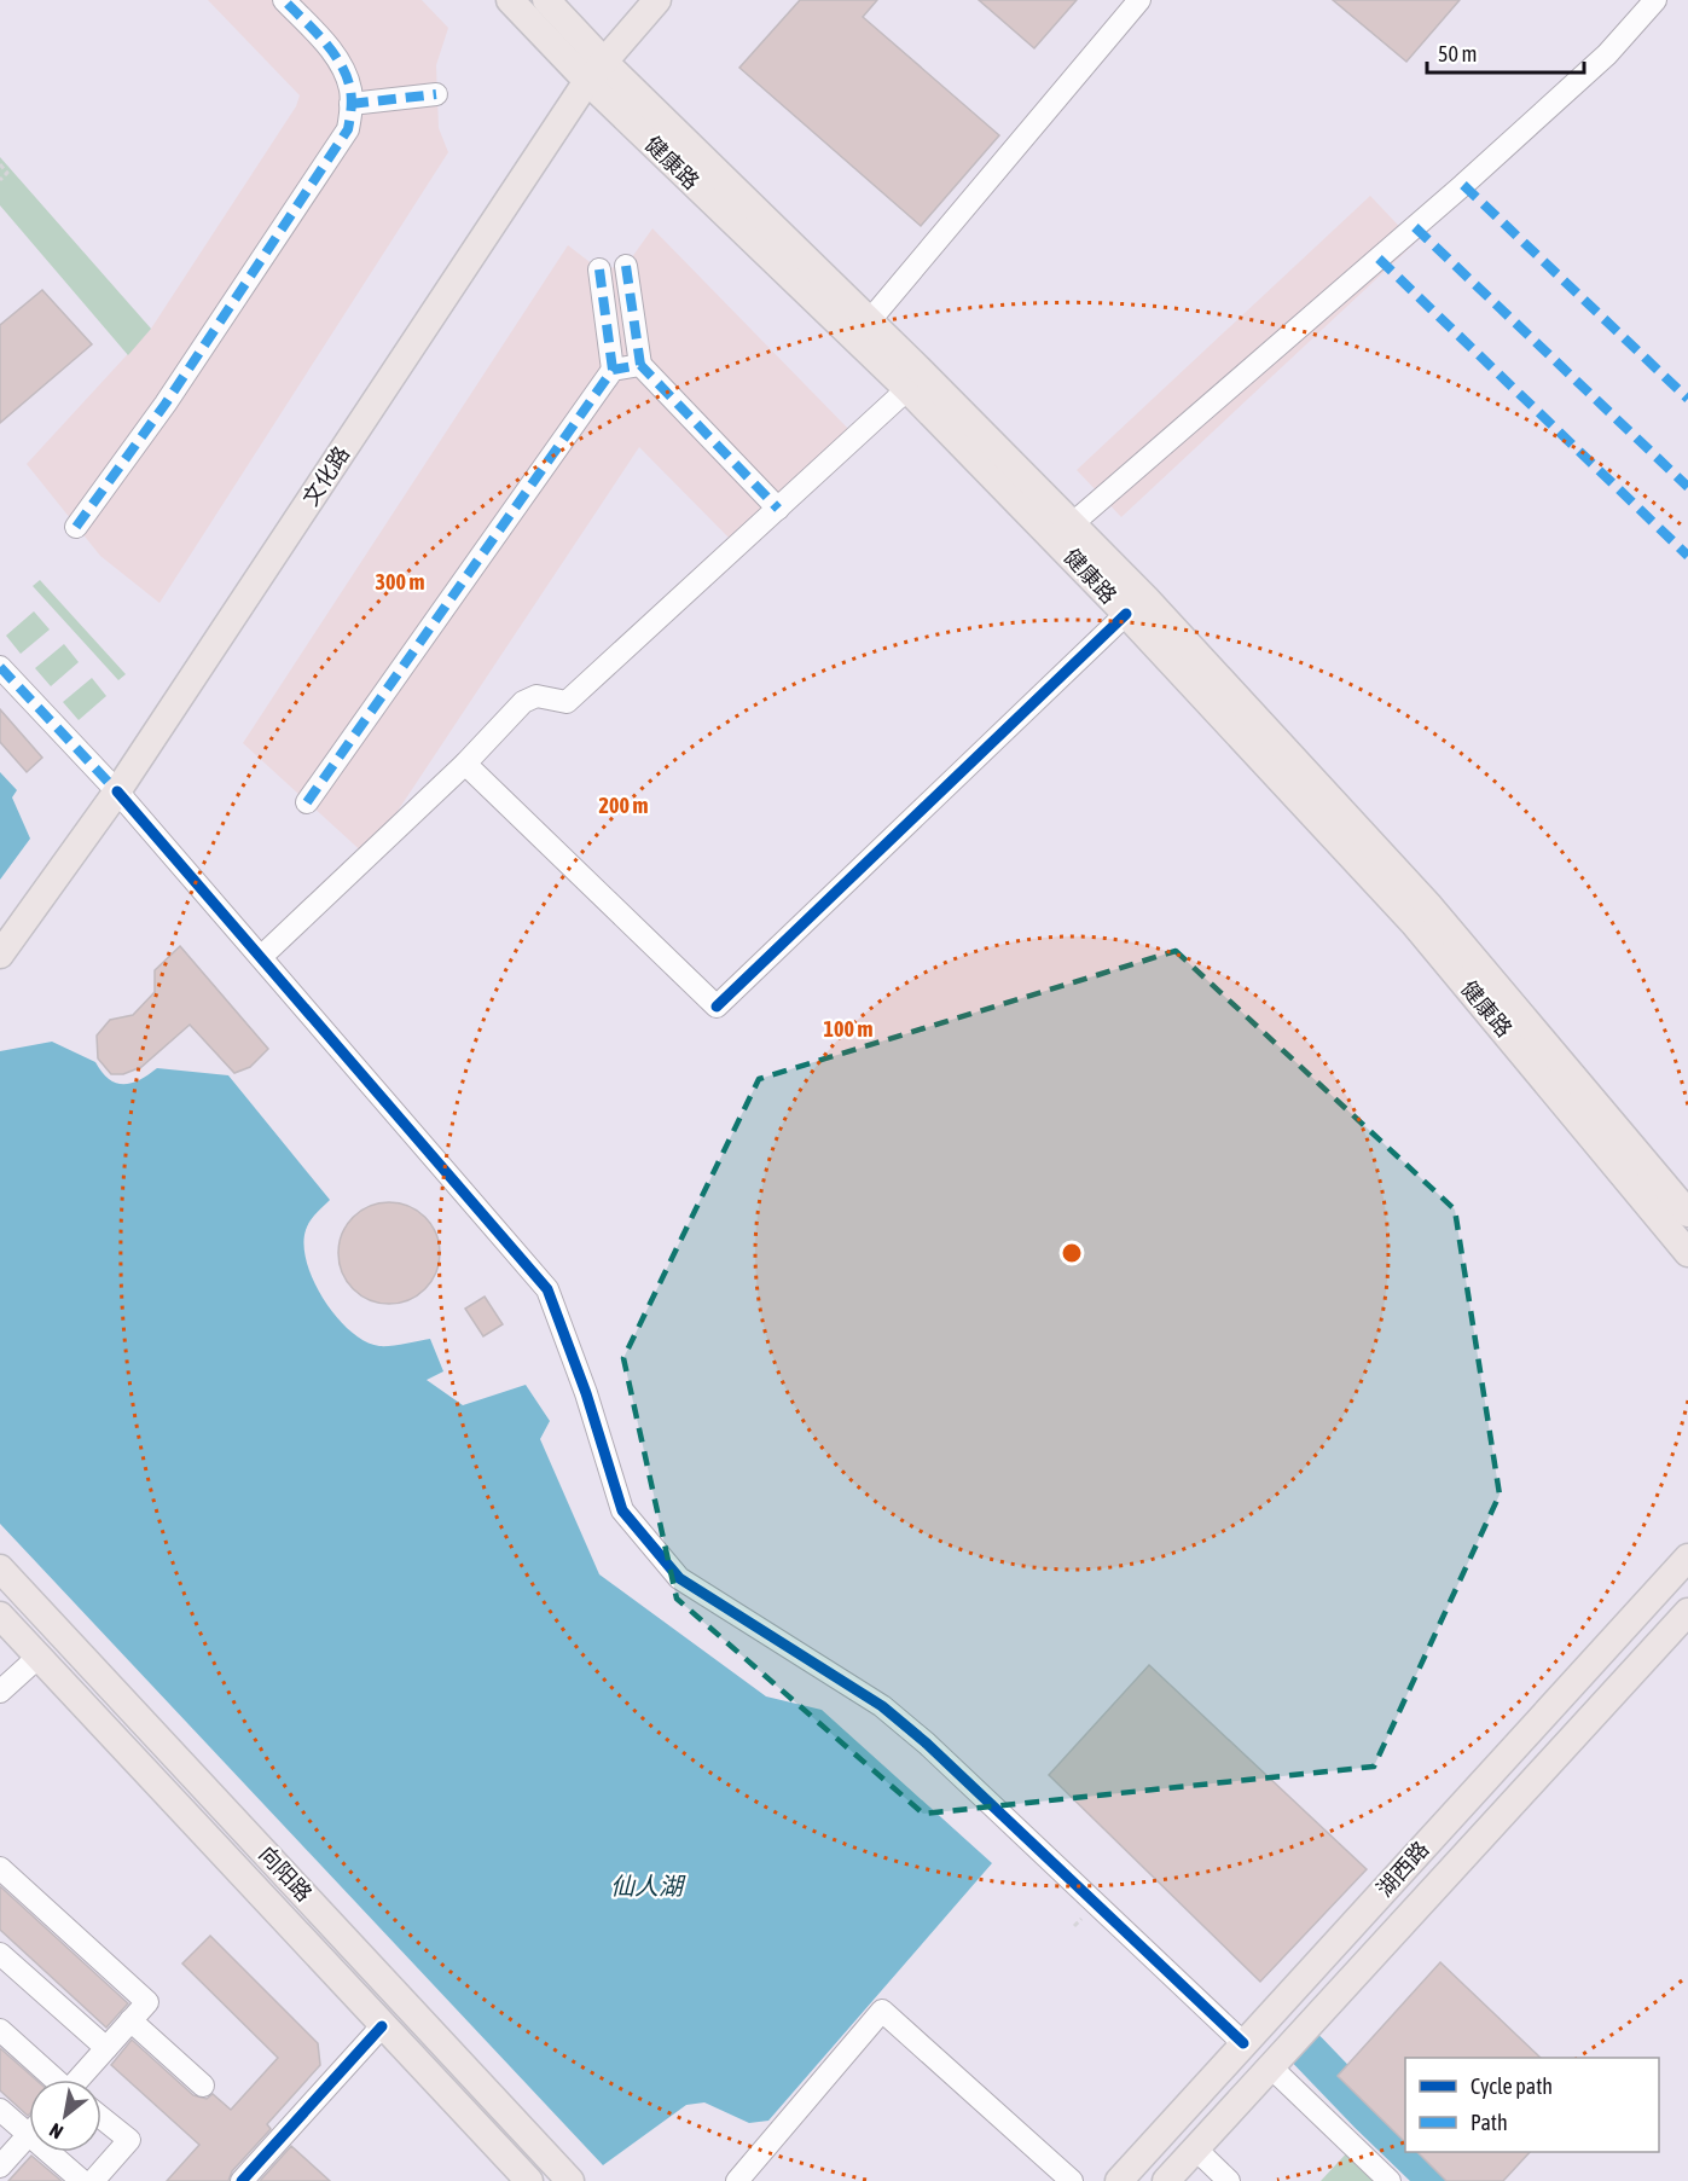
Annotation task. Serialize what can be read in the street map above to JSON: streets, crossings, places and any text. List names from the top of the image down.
{
  "streets": {
    "main road": [
      "健康路",
      "文化路",
      "湖西路",
      "向阳路"
    ]
  },
  "crossings": [
    ["健康路", "文化路"]
  ],
  "water": ["仙人湖"],
  "legend": ["Cycle path", "Path"],
  "scale_bar": "50 m",
  "north": "bottom left",
  "rings": ["300 m", "200 m", "100 m"]
}
